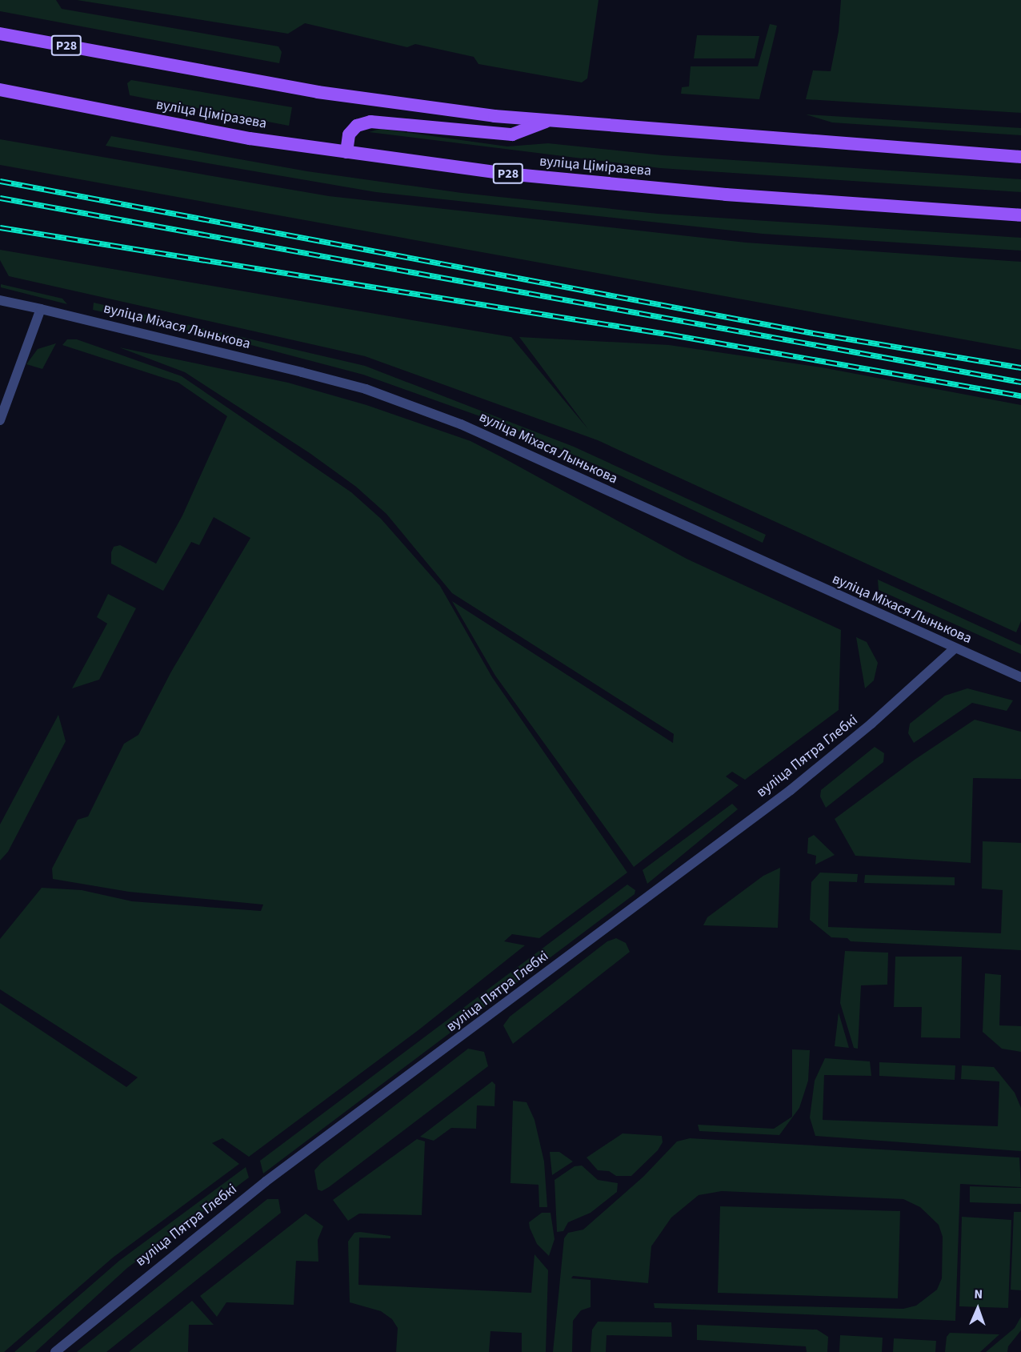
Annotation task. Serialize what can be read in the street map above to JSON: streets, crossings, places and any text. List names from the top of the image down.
{
  "streets": {
    "main road": ["Р28", "вуліца Ціміразева"],
    "street": ["вуліца Міхася Лынькова", "вуліца Пятра Глебкі"]
  },
  "crossings": [
    ["вуліца Міхася Лынькова", "вуліца Пятра Глебкі"]
  ],
  "north": "top"
}
